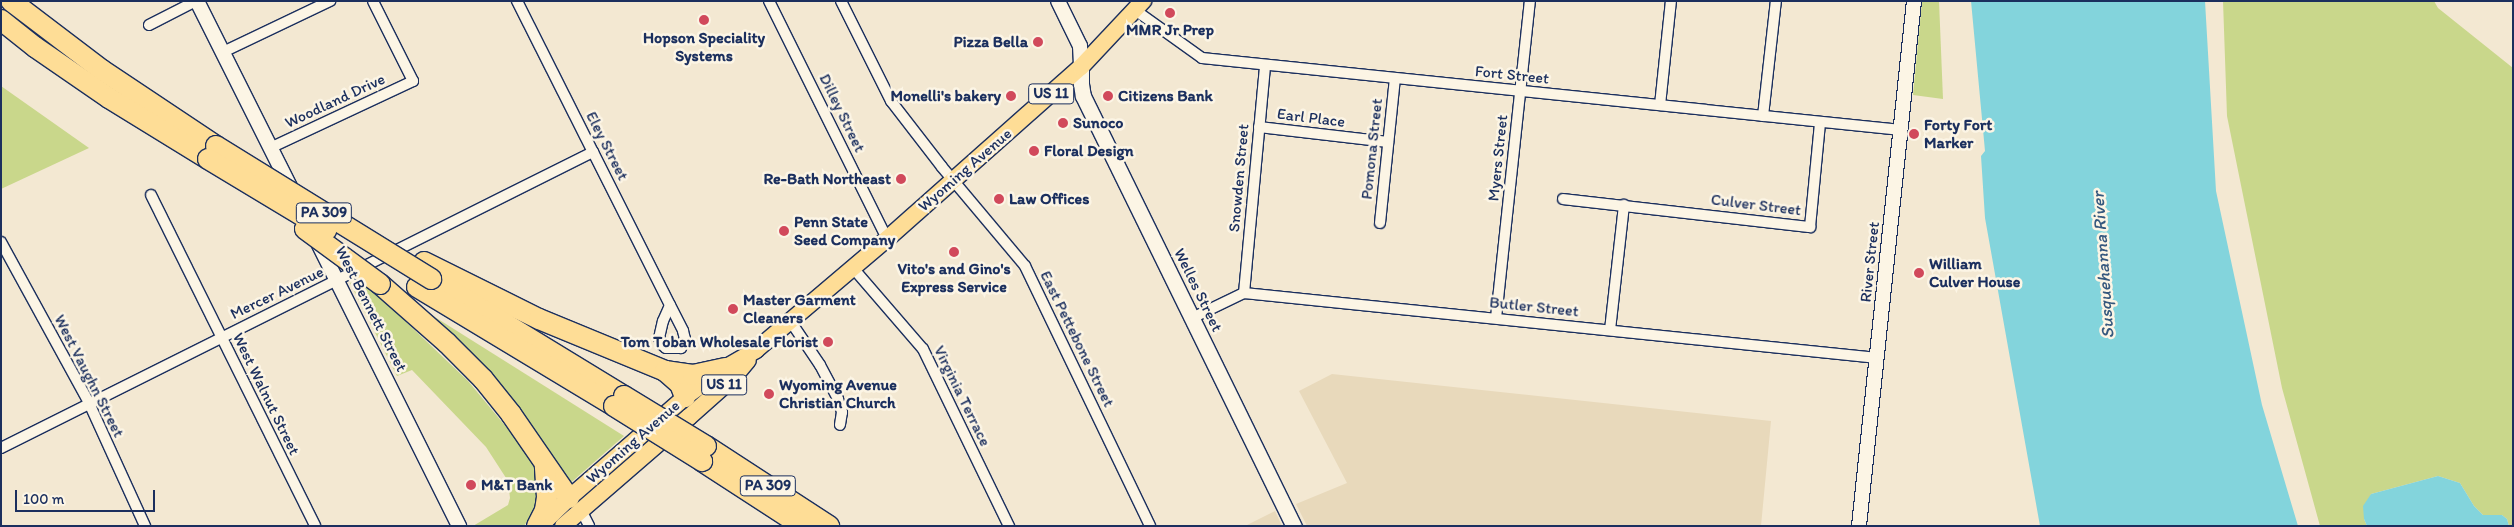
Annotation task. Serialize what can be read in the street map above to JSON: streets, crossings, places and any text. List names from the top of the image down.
{
  "streets": {
    "highway": ["PA 309"],
    "main road": ["US 11", "Wyoming Avenue", "Welles Street"],
    "street": [
      "Fort Street",
      "Woodland Drive",
      "Dilley Street",
      "Earl Place",
      "Eley Street",
      "Pomona Street",
      "Myers Street",
      "Snowden Street",
      "Culver Street",
      "River Street",
      "Mercer Avenue",
      "Butler Street",
      "West Bennett Street",
      "East Pettebone Street",
      "West Vaughn Street",
      "West Walnut Street",
      "Virginia Terrace"
    ]
  },
  "crossings": [
    ["Fort Street", "Pomona Street"],
    ["Fort Street", "Myers Street"],
    ["Fort Street", "Wyoming Avenue"],
    ["Fort Street", "Snowden Street"],
    ["Fort Street", "Culver Street"],
    ["Fort Street", "River Street"],
    ["Woodland Drive", "West Bennett Street"],
    ["Dilley Street", "Wyoming Avenue"],
    ["Earl Place", "Pomona Street"],
    ["Earl Place", "Snowden Street"],
    ["Eley Street", "Mercer Avenue"],
    ["Myers Street", "Butler Street"],
    ["Wyoming Avenue", "Welles Street"],
    ["Wyoming Avenue", "East Pettebone Street"],
    ["Wyoming Avenue", "Virginia Terrace"],
    ["Snowden Street", "Butler Street"],
    ["River Street", "Butler Street"],
    ["Mercer Avenue", "West Bennett Street"],
    ["Mercer Avenue", "West Vaughn Street"],
    ["Mercer Avenue", "West Walnut Street"]
  ],
  "water": ["Susquehanna River"],
  "places": [
    "MMR Jr Prep",
    "Hopson Speciality Systems",
    "Pizza Bella",
    "Monelli's bakery",
    "Citizens Bank",
    "Sunoco",
    "Forty Fort Marker",
    "Floral Design",
    "Re-Bath Northeast",
    "Law Offices",
    "Penn State Seed Company",
    "Vito's and Gino's Express Service",
    "William Culver House",
    "Master Garment Cleaners",
    "Tom Toban Wholesale Florist",
    "Wyoming Avenue Christian Church",
    "M&T Bank"
  ],
  "scale_bar": "100 m"
}
